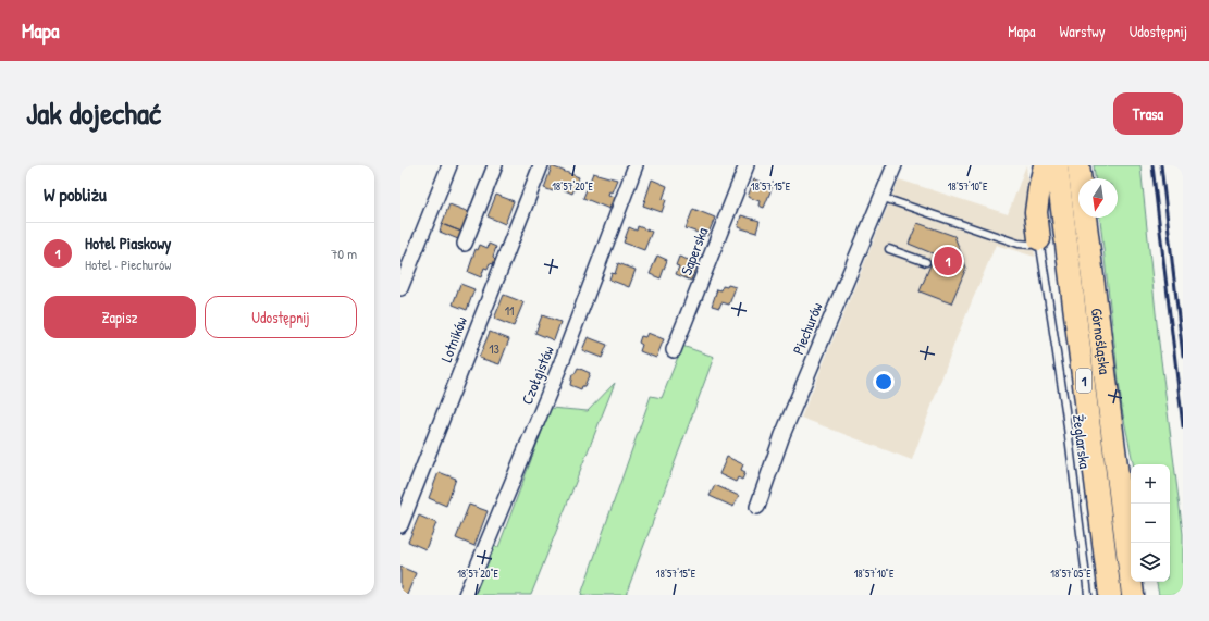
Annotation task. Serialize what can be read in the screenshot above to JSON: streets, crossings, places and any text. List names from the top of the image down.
{
  "streets": {
    "main road": ["Górnośląska", "1"],
    "street": [
      "Saperska",
      "Piechurów",
      "Lotników",
      "Czołgistów"
    ],
    "lane": ["Żeglarska"]
  },
  "house_numbers": ["11", "13"],
  "north": "bottom",
  "page": {
    "header": "Mapa",
    "nav": ["Mapa", "Warstwy", "Udostępnij"],
    "title": "Jak dojechać",
    "buttons": [
      "Trasa",
      ["Zapisz", "Udostępnij"]
    ],
    "heading": "W pobliżu",
    "list": [
      {
        "mark": "1",
        "name": "Hotel Piaskowy",
        "note": "Hotel · Piechurów",
        "value": "70 m"
      }
    ],
    "pins": "1",
    "map_buttons": ["+", "−"]
  },
  "coordinates": [
    "18°57'20\"E",
    "18°57'15\"E",
    "18°57'10\"E",
    "18°57'05\"E"
  ]
}
